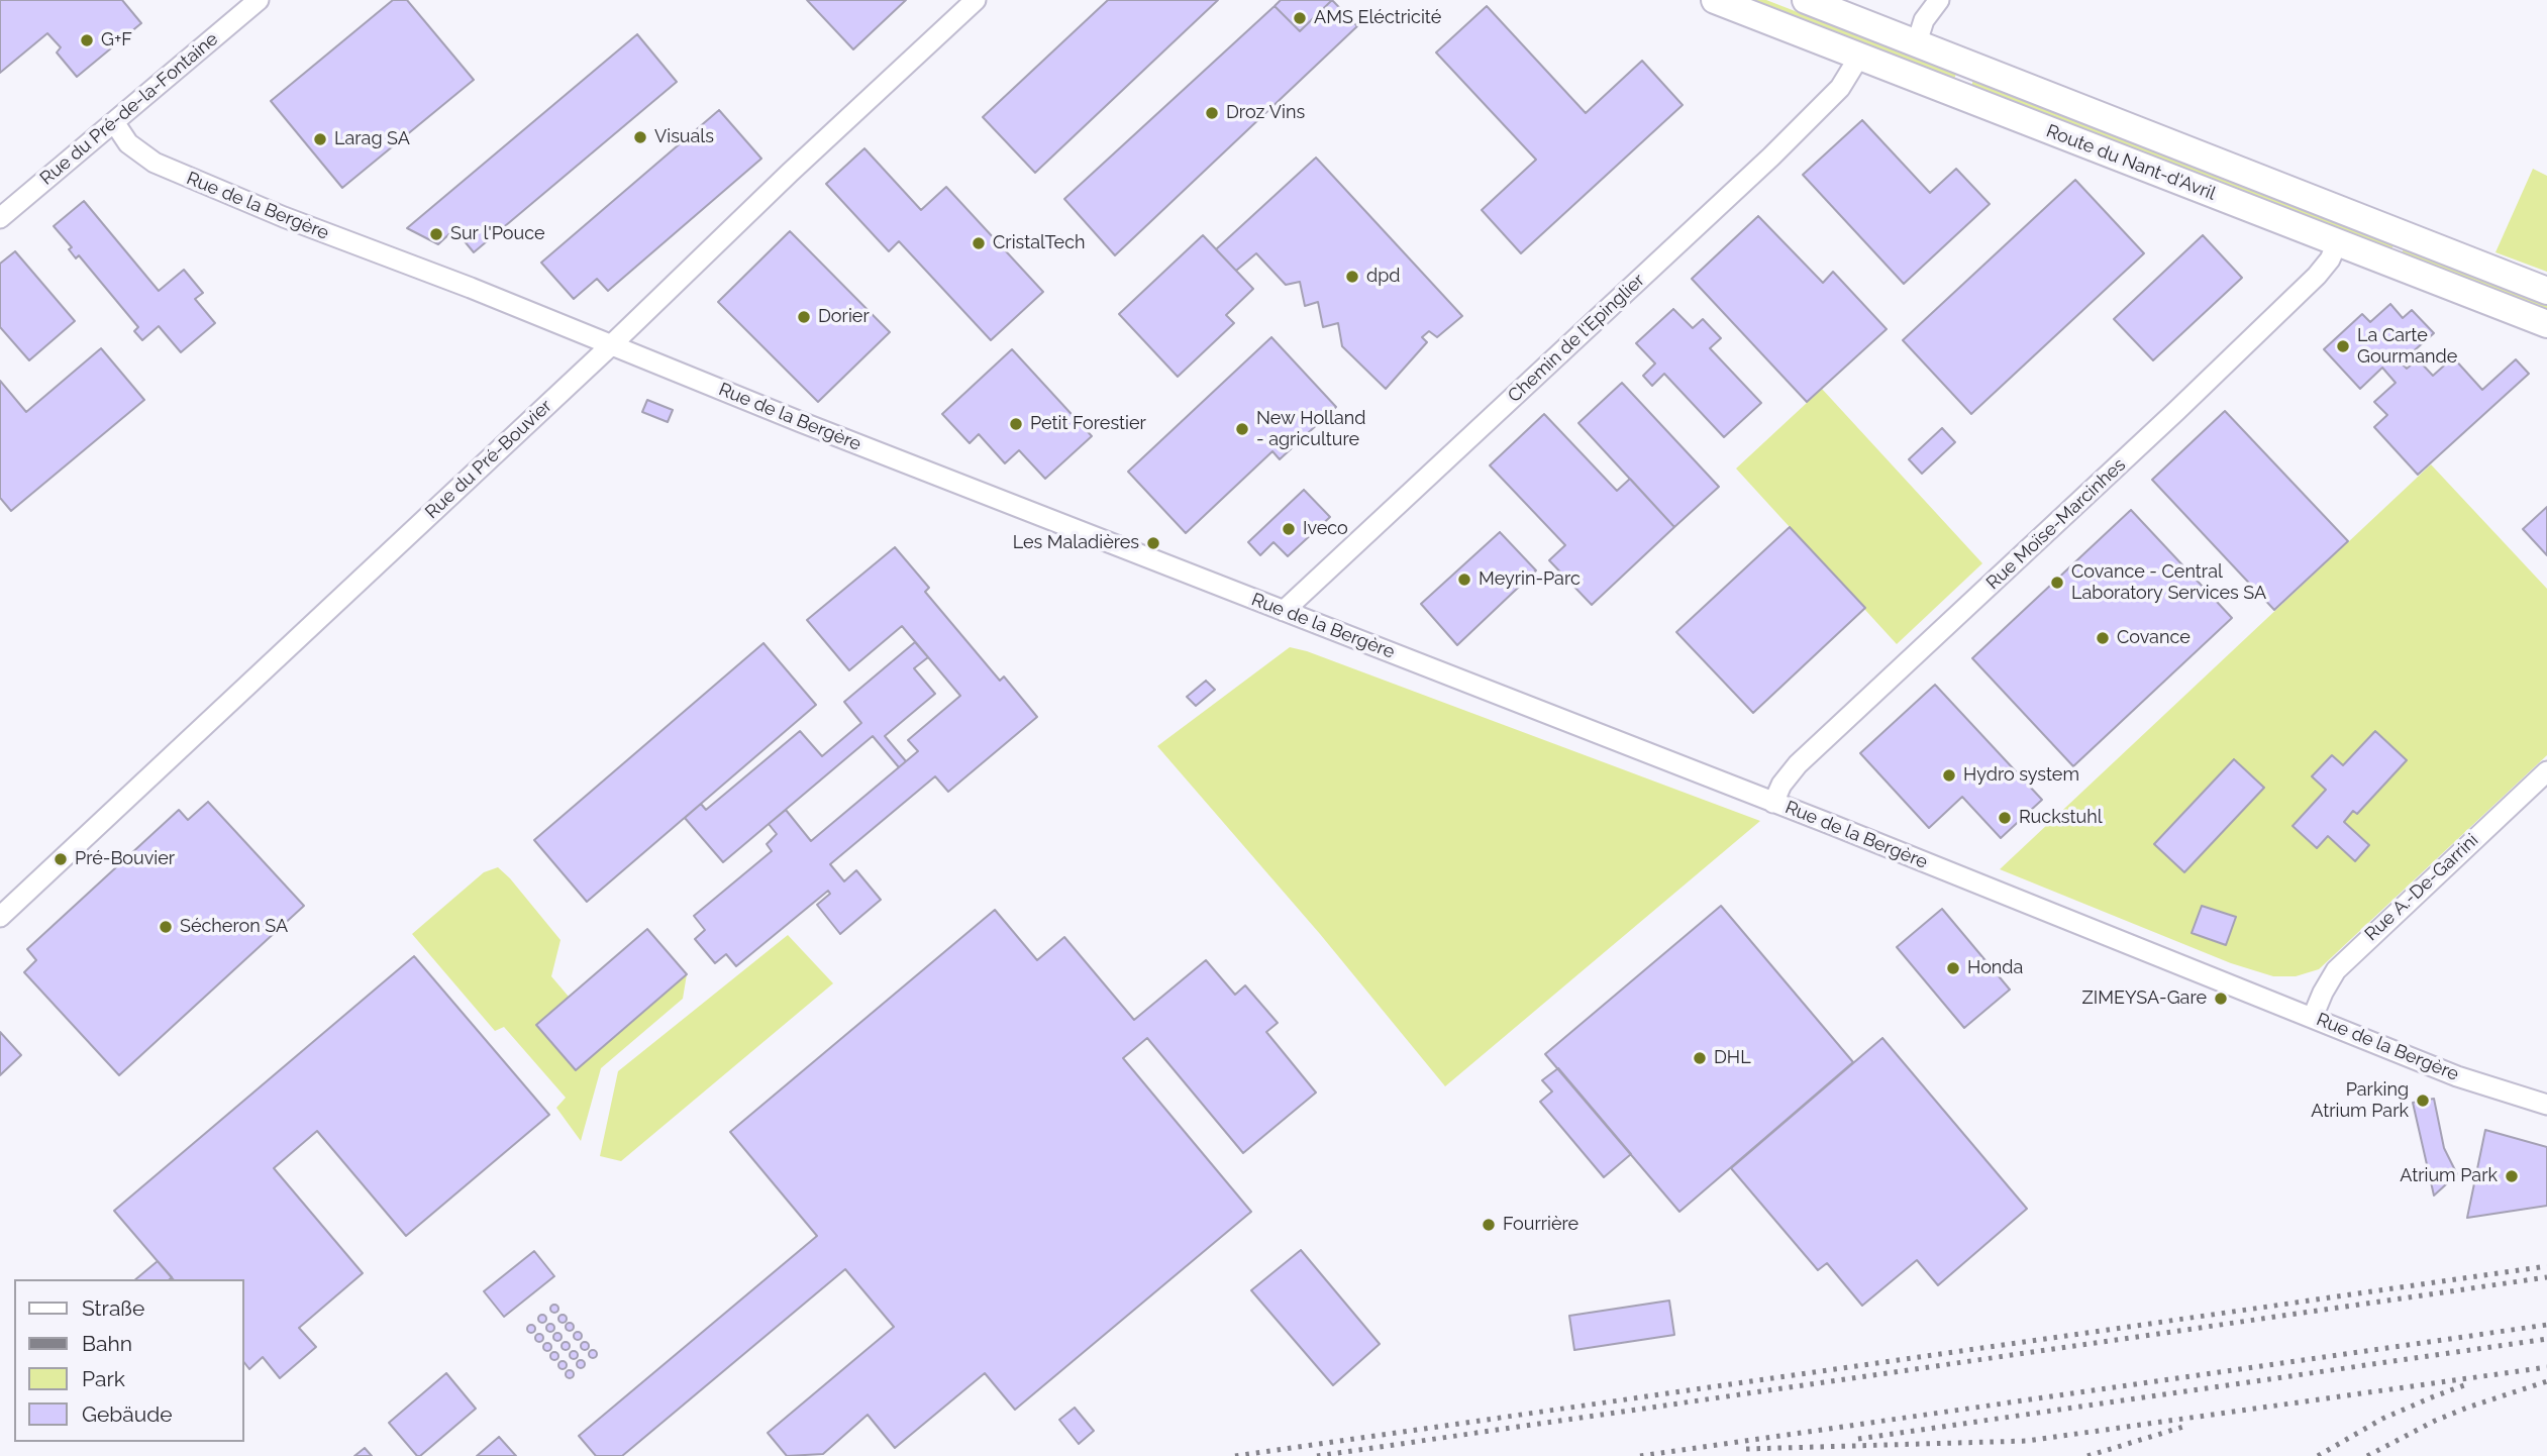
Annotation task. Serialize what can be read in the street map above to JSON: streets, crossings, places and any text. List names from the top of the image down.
{
  "streets": {
    "main road": ["Route du Nant-d'Avril"],
    "street": [
      "Rue du Pré-de-la-Fontaine",
      "Rue de la Bergère",
      "Chemin de l'Epinglier",
      "Rue du Pré-Bouvier",
      "Rue Moïse-Marcinhes",
      "Rue A.-De-Garrini"
    ]
  },
  "crossings": [
    ["Rue du Pré-de-la-Fontaine", "Rue de la Bergère"],
    ["Route du Nant-d'Avril", "Chemin de l'Epinglier"],
    ["Route du Nant-d'Avril", "Rue Moïse-Marcinhes"],
    ["Rue de la Bergère", "Chemin de l'Epinglier"],
    ["Rue de la Bergère", "Rue du Pré-Bouvier"],
    ["Rue de la Bergère", "Rue Moïse-Marcinhes"],
    ["Rue de la Bergère", "Rue A.-De-Garrini"]
  ],
  "places": [
    "AMS Eléctricité",
    "G+F",
    "Droz Vins",
    "Visuals",
    "Larag SA",
    "Sur l'Pouce",
    "CristalTech",
    "dpd",
    "Dorier",
    "La Carte Gourmande",
    "Petit Forestier",
    "New Holland - agriculture",
    "Iveco",
    "Les Maladières",
    "Meyrin-Parc",
    "Covance - Central Laboratory Services SA",
    "Covance",
    "Hydro system",
    "Ruckstuhl",
    "Pré-Bouvier",
    "Sécheron SA",
    "Honda",
    "ZIMEYSA-Gare",
    "DHL",
    "Parking Atrium Park",
    "Atrium Park",
    "Fourrière"
  ],
  "legend": [
    "Straße",
    "Bahn",
    "Park",
    "Gebäude"
  ]
}
